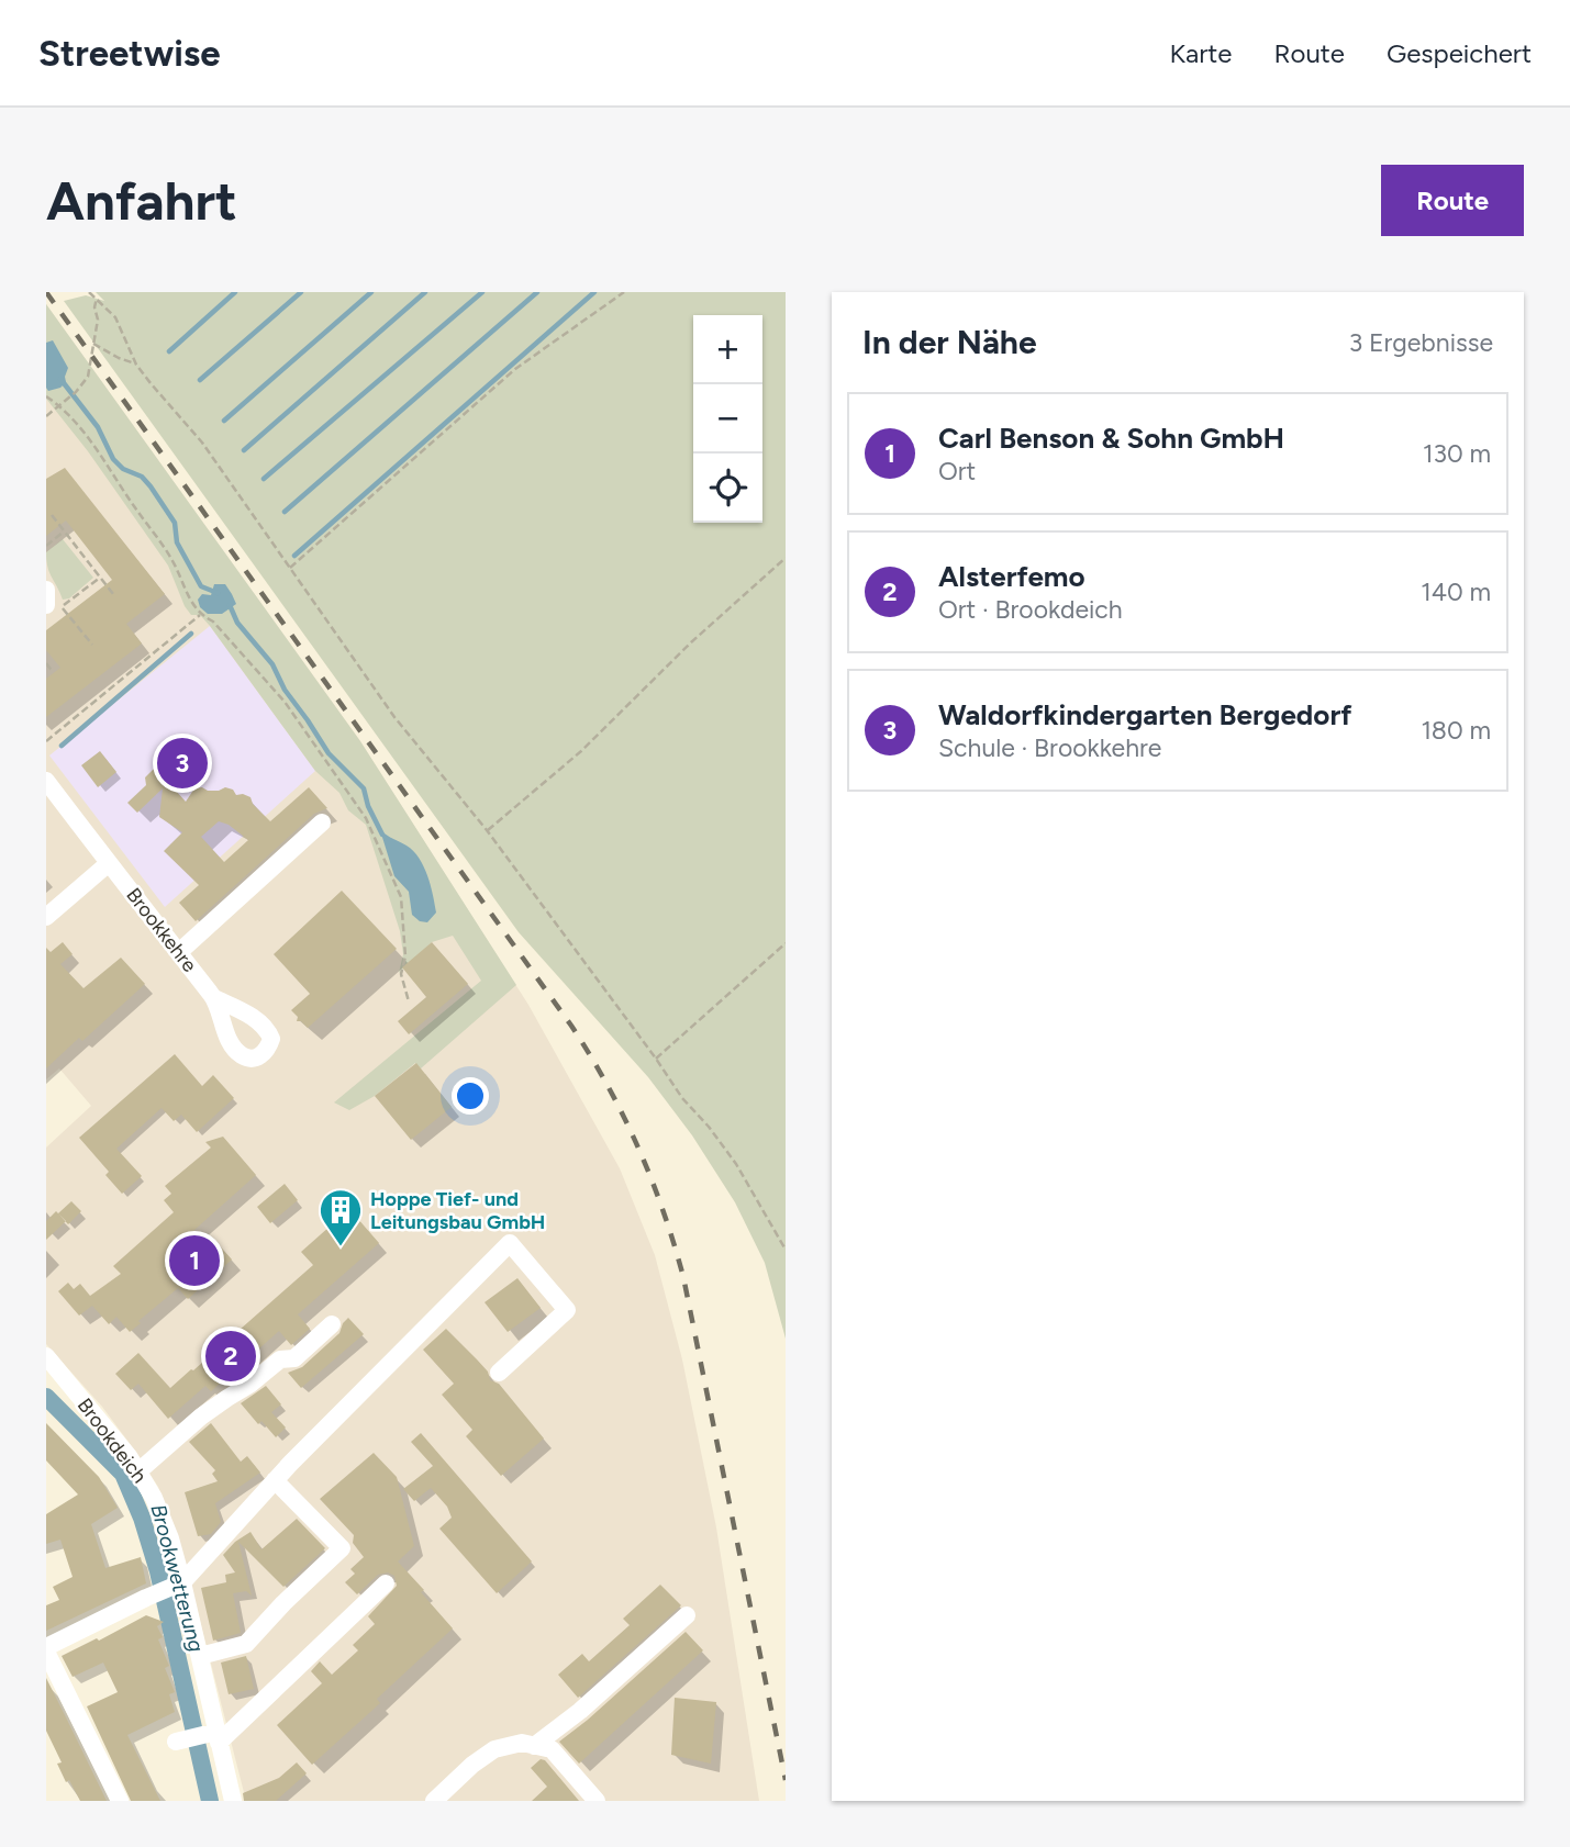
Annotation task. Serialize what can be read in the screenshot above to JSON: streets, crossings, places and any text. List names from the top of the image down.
{
  "streets": {
    "street": ["Brookkehre", "Brookdeich"]
  },
  "water": ["Brookwetterung"],
  "places": {
    "building": ["Hoppe Tief- und Leitungsbau GmbH"]
  },
  "page": {
    "header": "Streetwise",
    "nav": ["Karte", "Route", "Gespeichert"],
    "buttons": "Route",
    "title": "Anfahrt",
    "heading": ["In der Nähe", "3 Ergebnisse"],
    "map_buttons": ["+", "−"],
    "list": [
      {
        "mark": "1",
        "name": "Carl Benson & Sohn GmbH",
        "note": "Ort",
        "value": "130 m"
      },
      {
        "mark": "2",
        "name": "Alsterfemo",
        "note": "Ort · Brookdeich",
        "value": "140 m"
      },
      {
        "mark": "3",
        "name": "Waldorfkindergarten Bergedorf",
        "note": "Schule · Brookkehre",
        "value": "180 m"
      }
    ],
    "pins": ["3", "1", "2"]
  }
}
